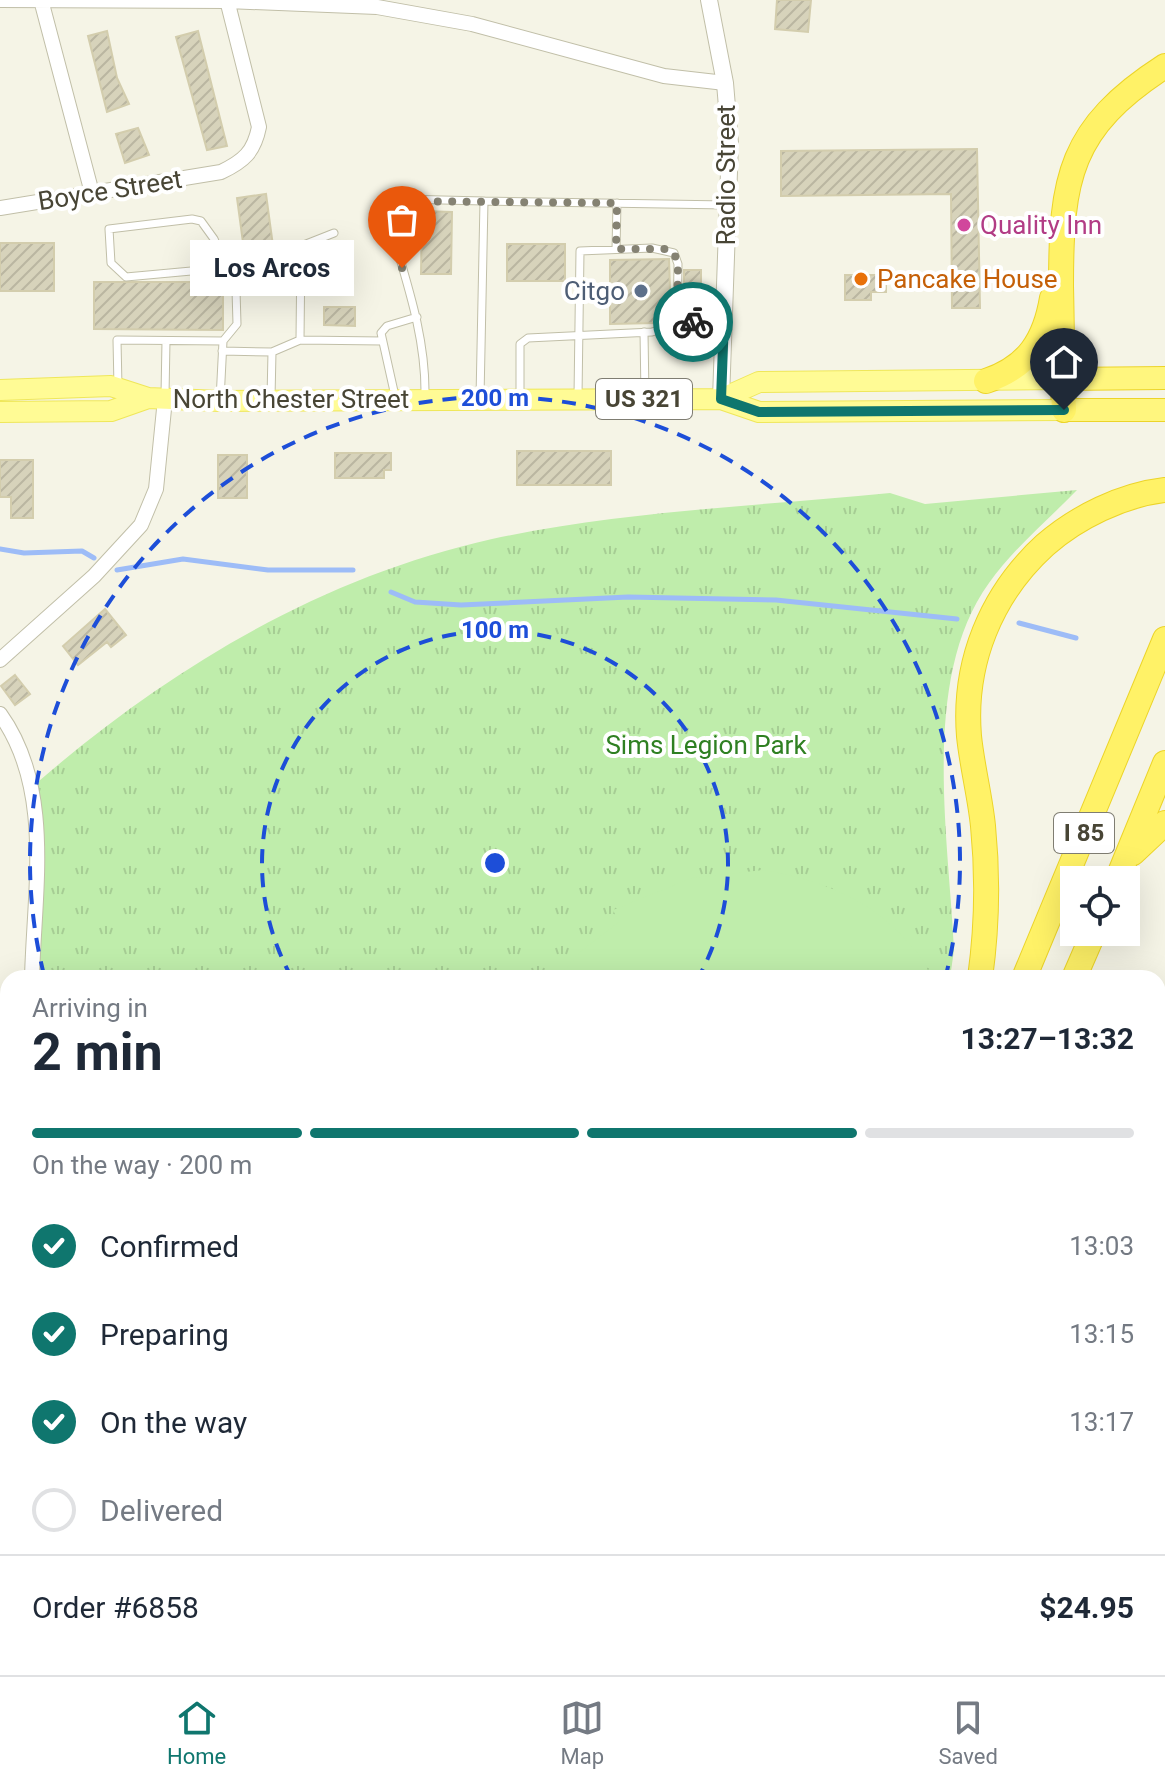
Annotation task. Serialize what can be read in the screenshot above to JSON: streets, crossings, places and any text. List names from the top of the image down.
{
  "streets": {
    "highway": ["North Chester Street", "US 321", "I 85"],
    "street": ["Radio Street", "Boyce Street"]
  },
  "crossings": [
    ["Radio Street", "North Chester Street"]
  ],
  "parks": ["Sims Legion Park"],
  "places": [
    "Quality Inn",
    "Los Arcos",
    "Pancake House",
    "Citgo"
  ],
  "page": {
    "bubble": "Los Arcos",
    "heading": ["2 min", "Arriving in", "13:27–13:32"],
    "panel": ["Order #6858", "$24.95"],
    "bar": "On the way · 200 m",
    "list": [
      ["Confirmed", "13:03"],
      ["Preparing", "13:15"],
      ["On the way", "13:17"],
      "Delivered"
    ],
    "tabs": ["Home", "Map", "Saved"]
  },
  "rings": ["200 m", "100 m"]
}
